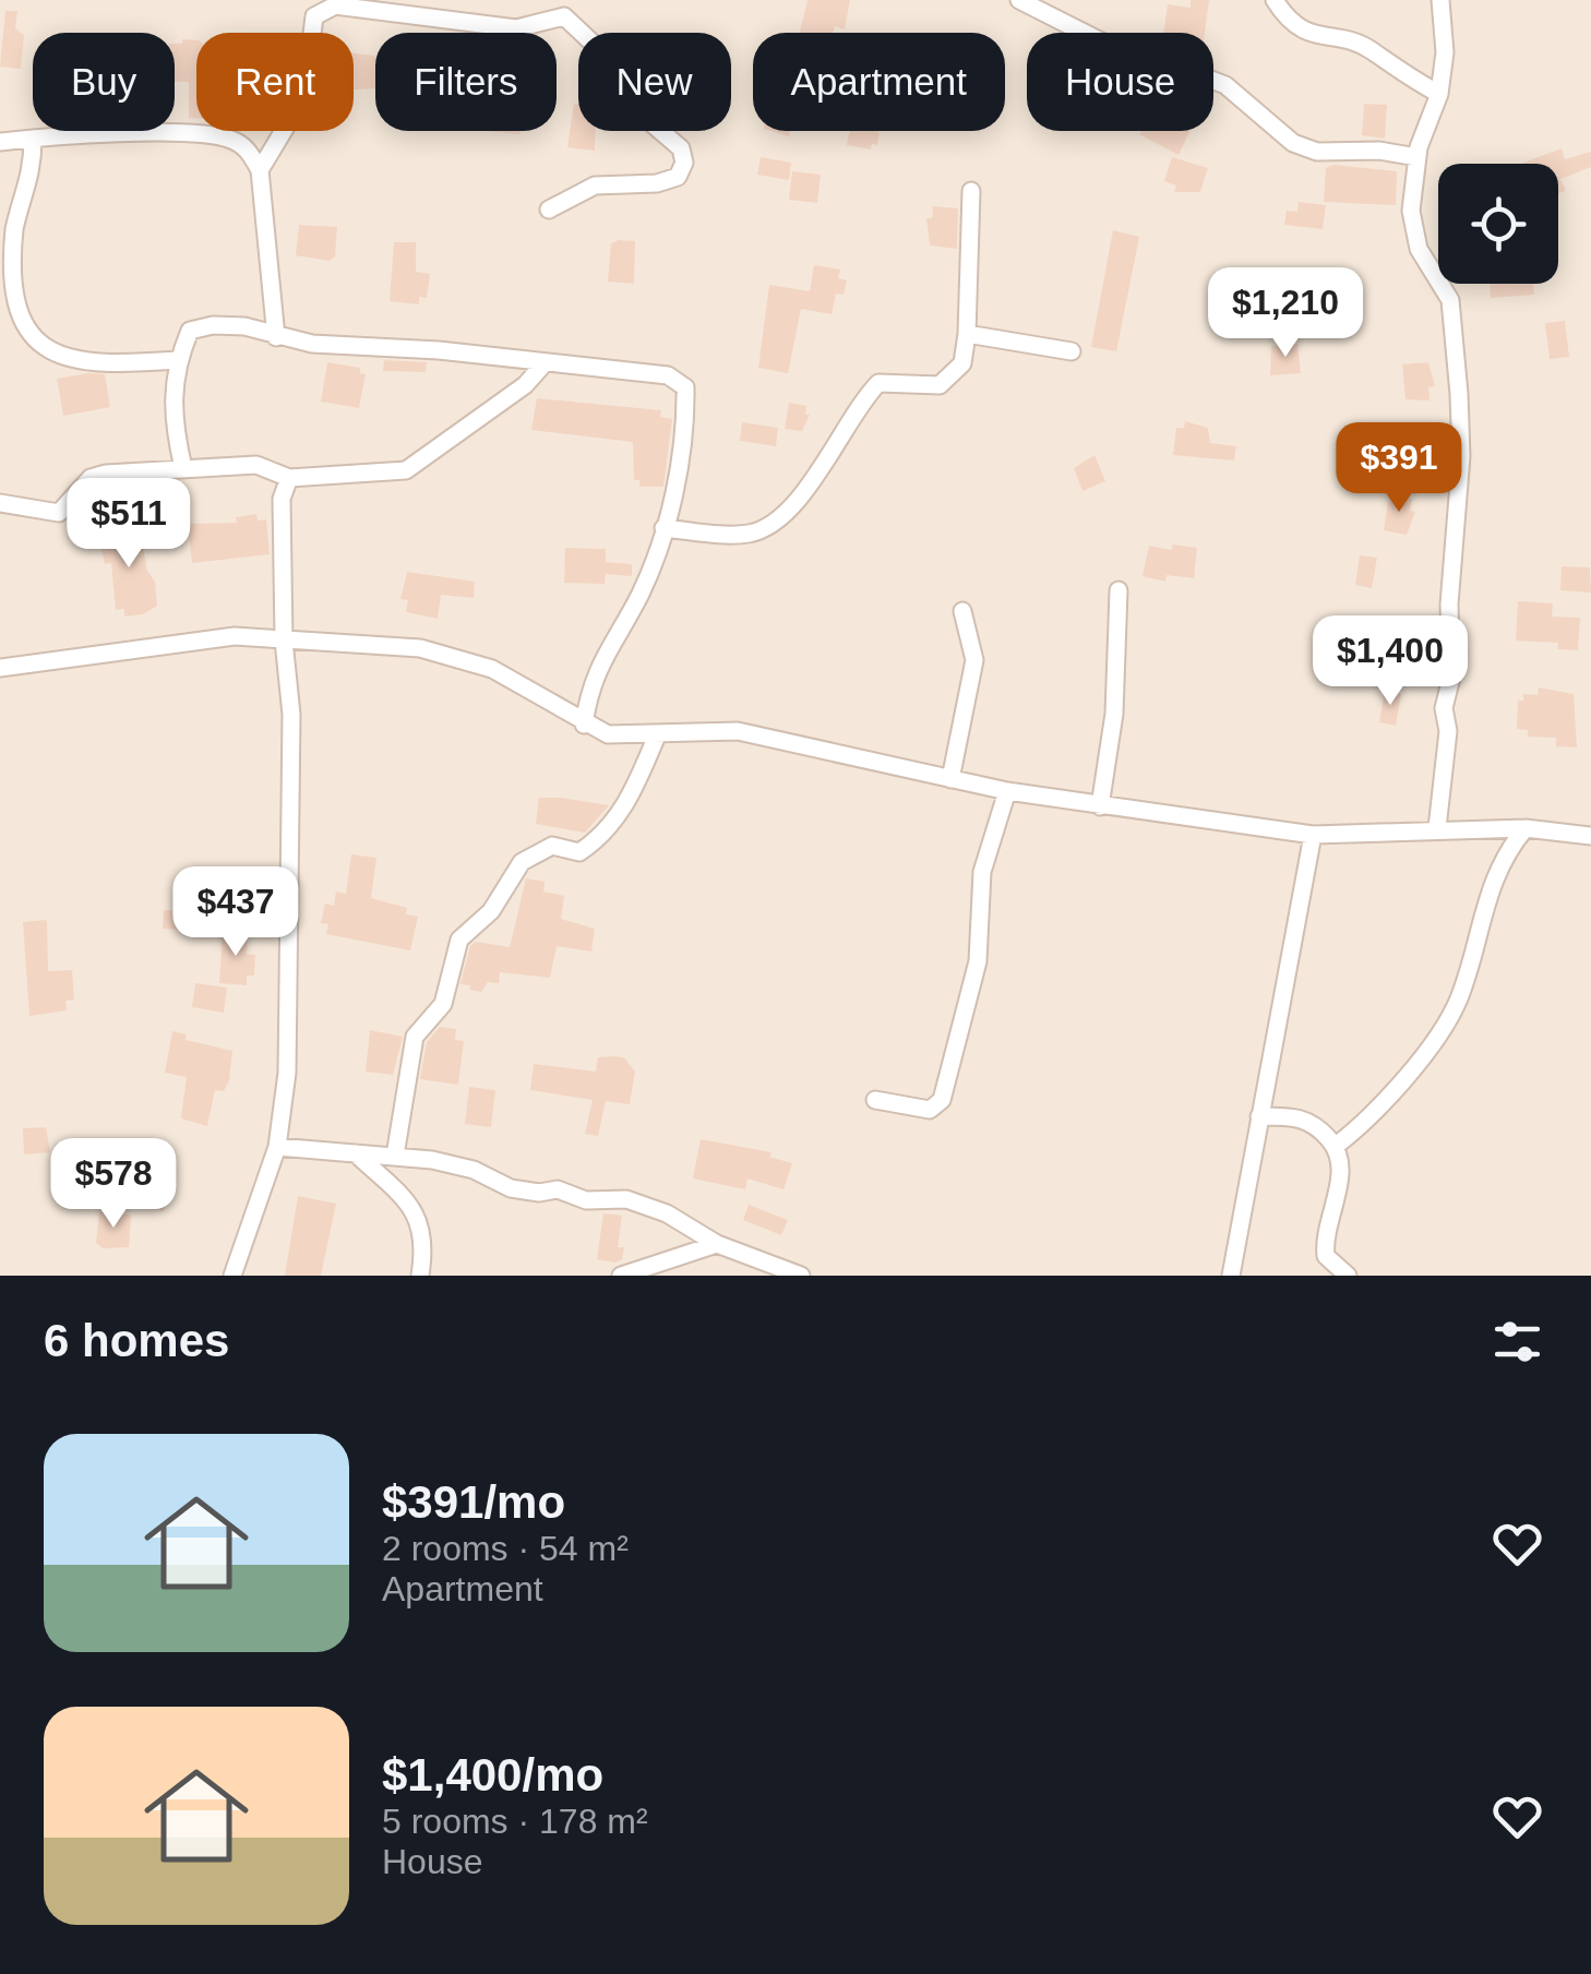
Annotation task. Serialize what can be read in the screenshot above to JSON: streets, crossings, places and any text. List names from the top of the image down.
{
  "page": {
    "chip": [
      "Buy",
      "Rent",
      "Filters",
      "New",
      "Apartment",
      "House"
    ],
    "price": [
      "$1,210",
      "$391",
      "$511",
      "$1,400",
      "$437",
      "$578"
    ],
    "heading": "6 homes",
    "list": [
      {
        "name": "$391/mo",
        "note": "2 rooms · 54 m² · Apartment"
      },
      {
        "name": "$1,400/mo",
        "note": "5 rooms · 178 m² · House"
      }
    ]
  }
}
